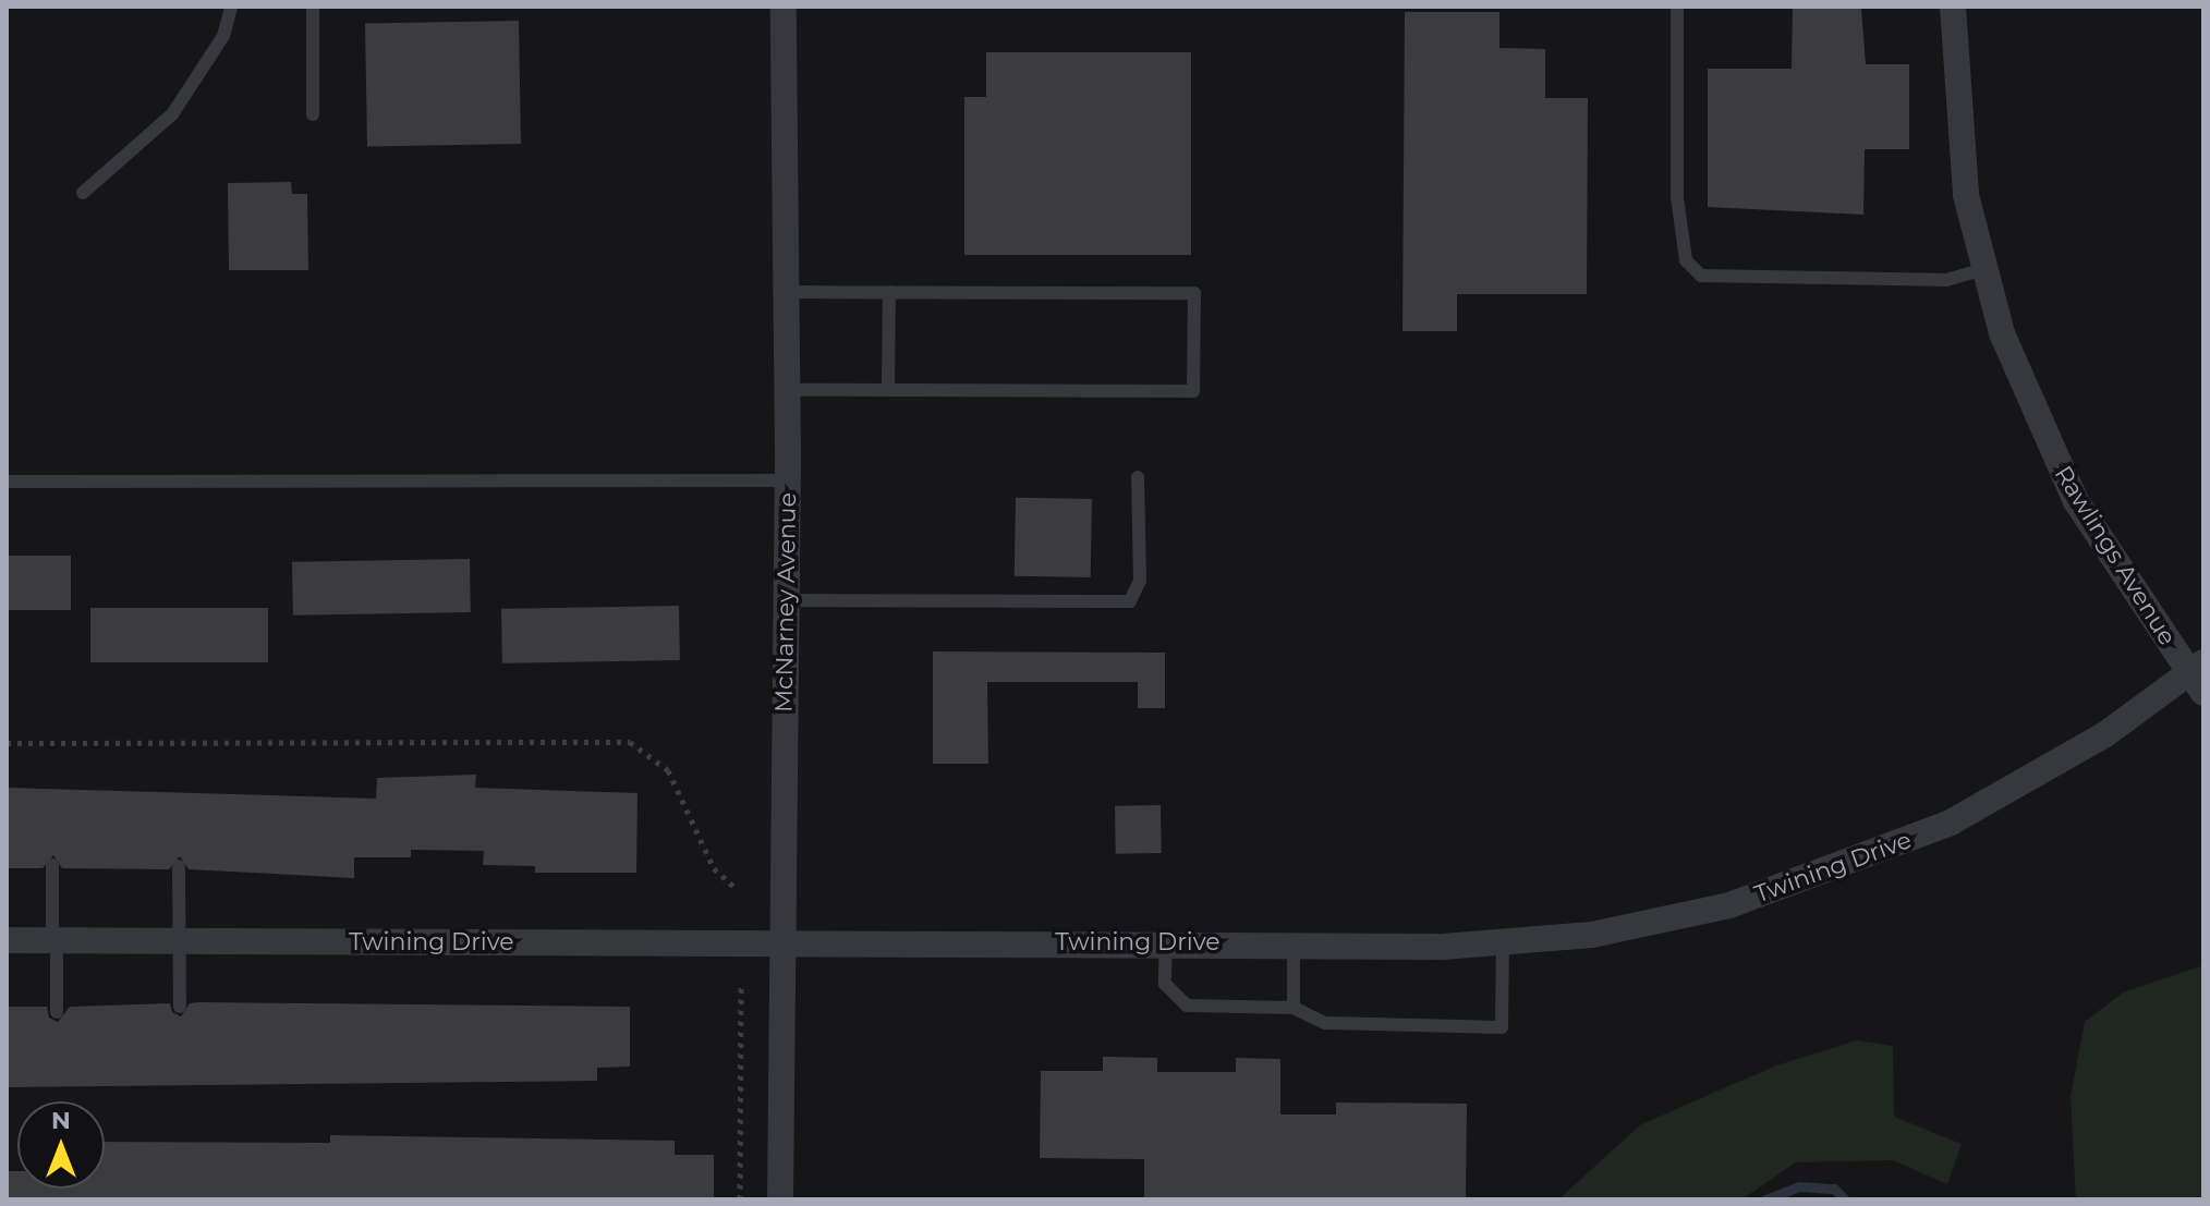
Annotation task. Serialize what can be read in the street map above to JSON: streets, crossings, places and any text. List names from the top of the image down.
{
  "streets": {
    "street": ["Rawlings Avenue", "McNarney Avenue", "Twining Drive"]
  },
  "crossings": [
    ["Rawlings Avenue", "Twining Drive"],
    ["McNarney Avenue", "Twining Drive"]
  ],
  "north": "top"
}
